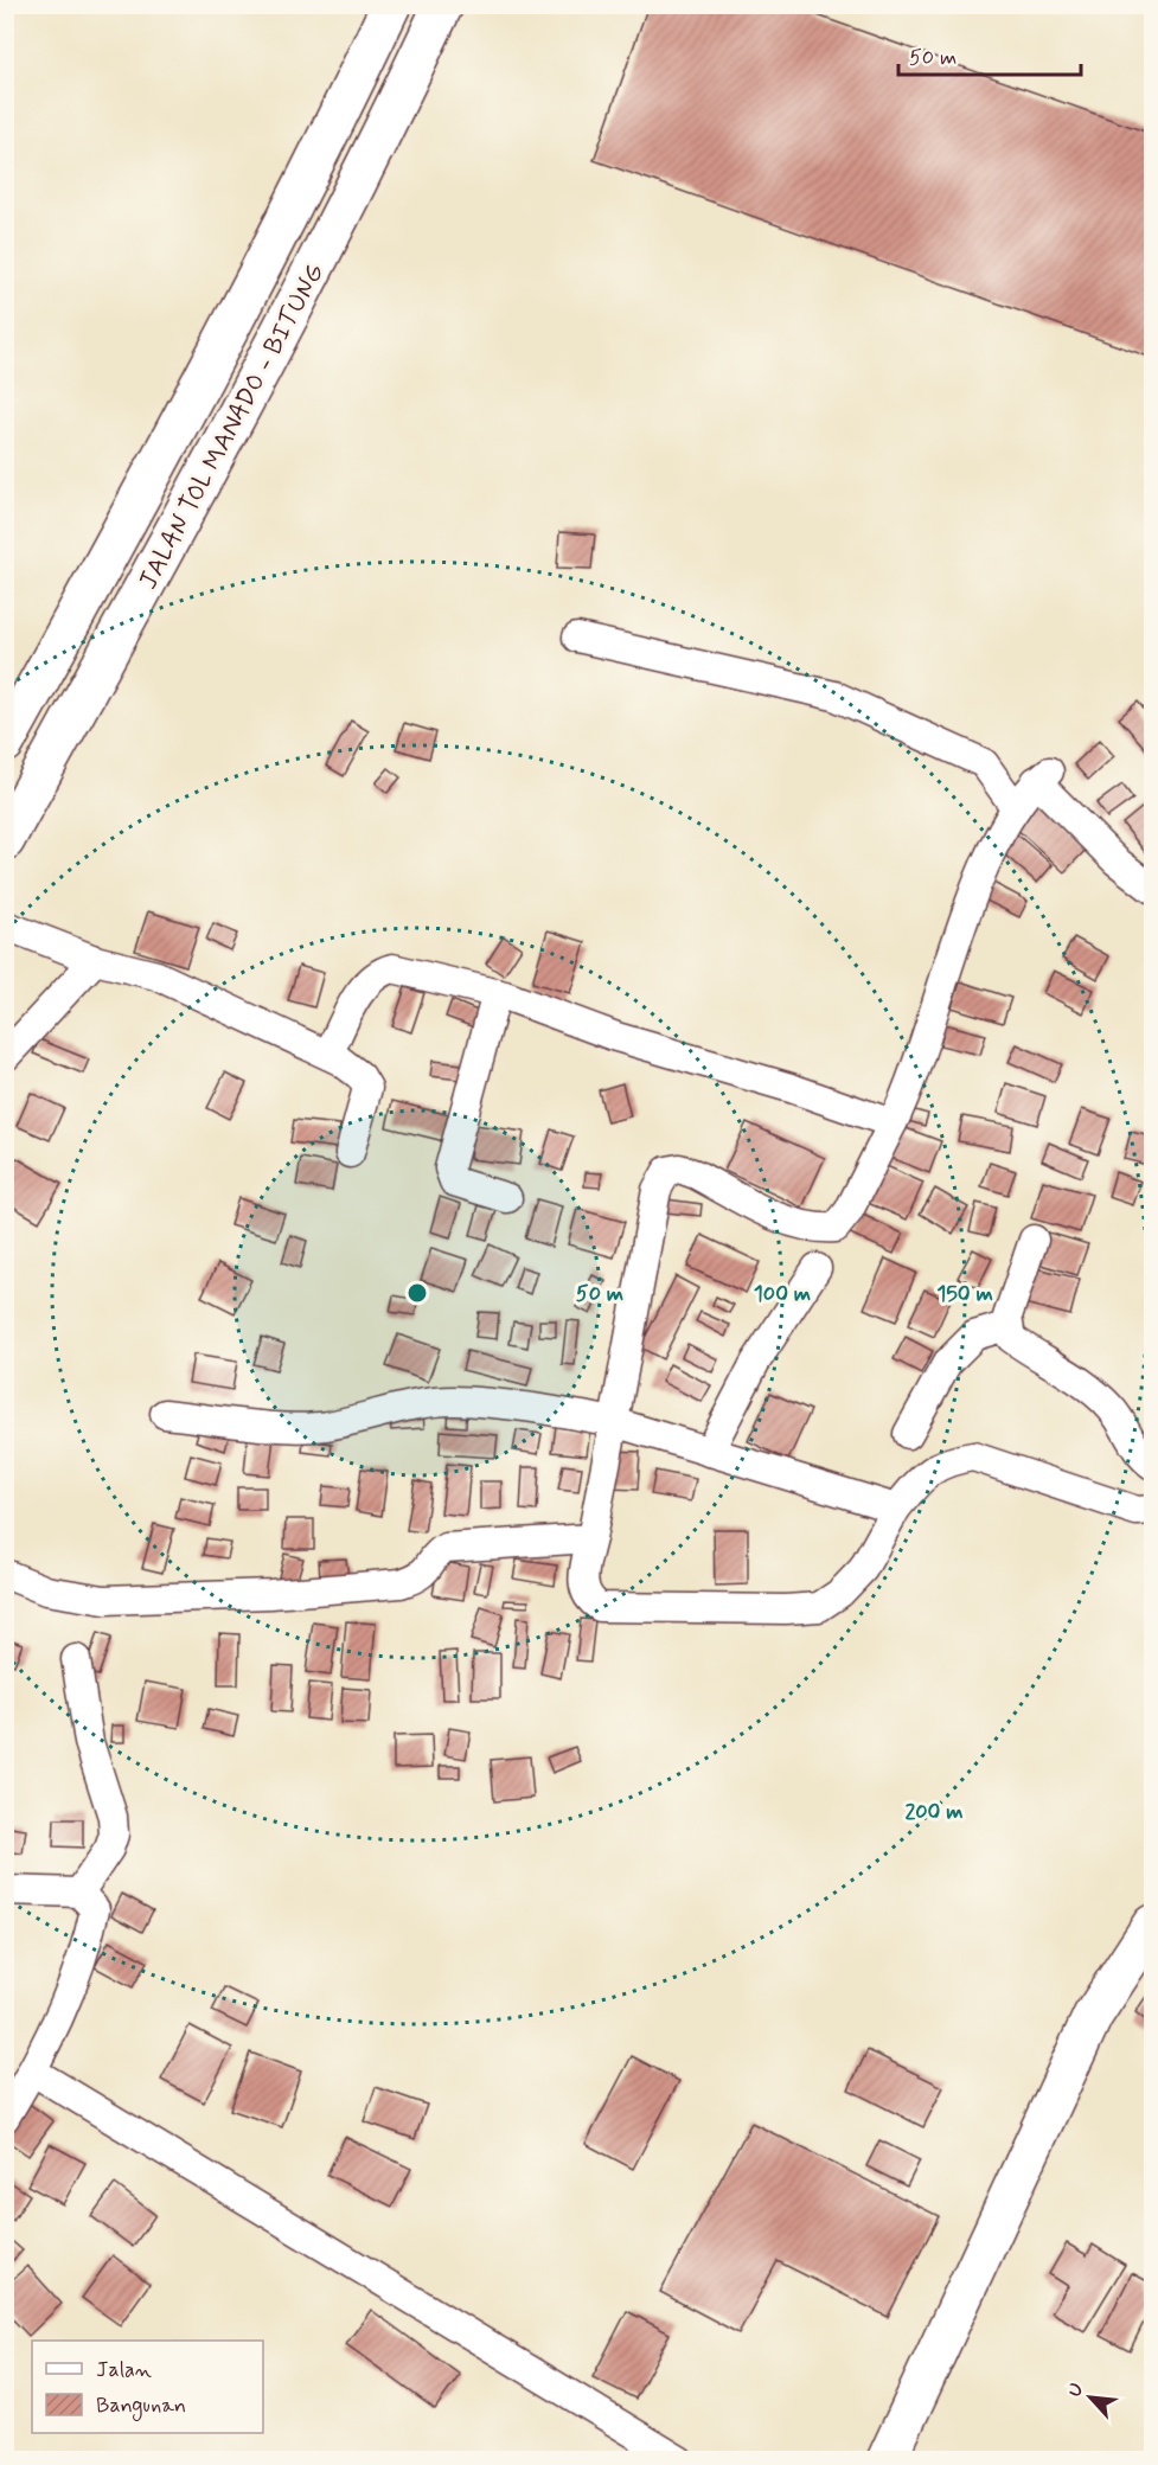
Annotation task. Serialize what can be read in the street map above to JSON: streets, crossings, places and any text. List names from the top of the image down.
{
  "streets": {
    "main road": ["JALAN TOL MANADO - BITUNG"]
  },
  "legend": ["Jalan", "Bangunan"],
  "scale_bar": "50 m",
  "north": "top left",
  "rings": [
    "50 m",
    "100 m",
    "150 m",
    "200 m"
  ]
}
